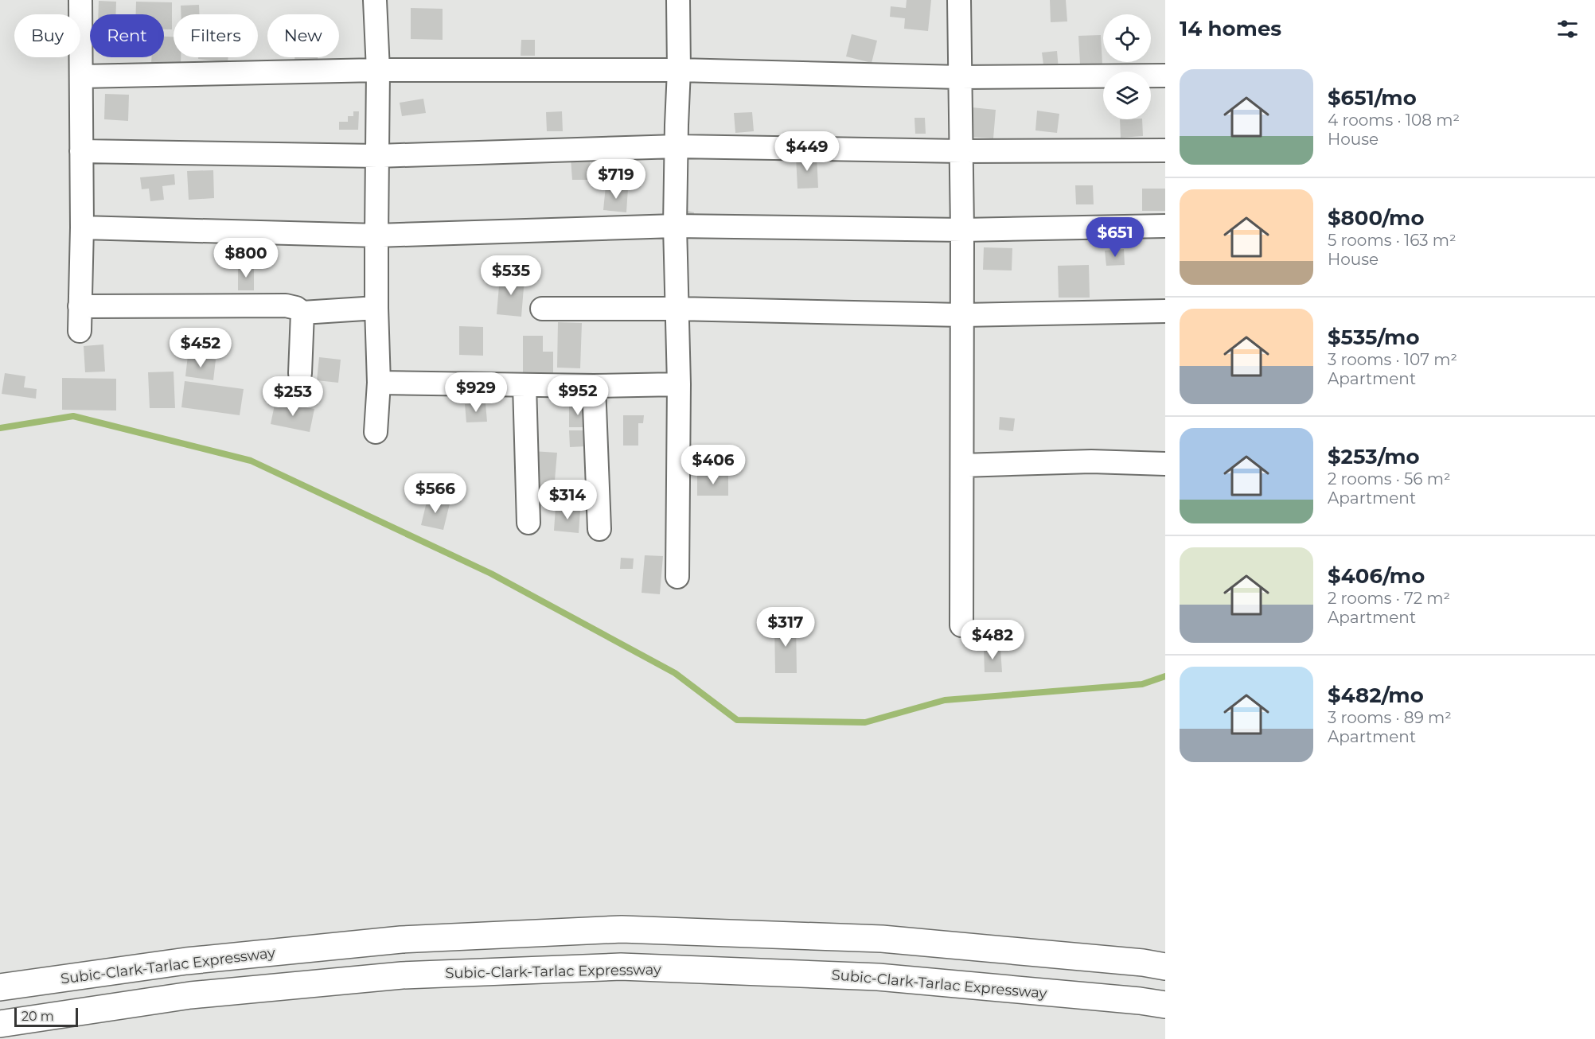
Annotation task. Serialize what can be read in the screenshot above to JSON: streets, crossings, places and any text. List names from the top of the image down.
{
  "streets": {
    "highway": ["Subic-Clark-Tarlac Expressway"]
  },
  "scale_bar": "20 m",
  "page": {
    "heading": "14 homes",
    "chip": [
      "Buy",
      "Rent",
      "Filters",
      "New"
    ],
    "list": [
      {
        "name": "$651/mo",
        "note": "4 rooms · 108 m² · House"
      },
      {
        "name": "$800/mo",
        "note": "5 rooms · 163 m² · House"
      },
      {
        "name": "$535/mo",
        "note": "3 rooms · 107 m² · Apartment"
      },
      {
        "name": "$253/mo",
        "note": "2 rooms · 56 m² · Apartment"
      },
      {
        "name": "$406/mo",
        "note": "2 rooms · 72 m² · Apartment"
      },
      {
        "name": "$482/mo",
        "note": "3 rooms · 89 m² · Apartment"
      }
    ],
    "price": [
      "$449",
      "$719",
      "$651",
      "$800",
      "$535",
      "$452",
      "$929",
      "$952",
      "$253",
      "$406",
      "$566",
      "$314",
      "$317",
      "$482"
    ],
    "scale": "20 m"
  }
}
